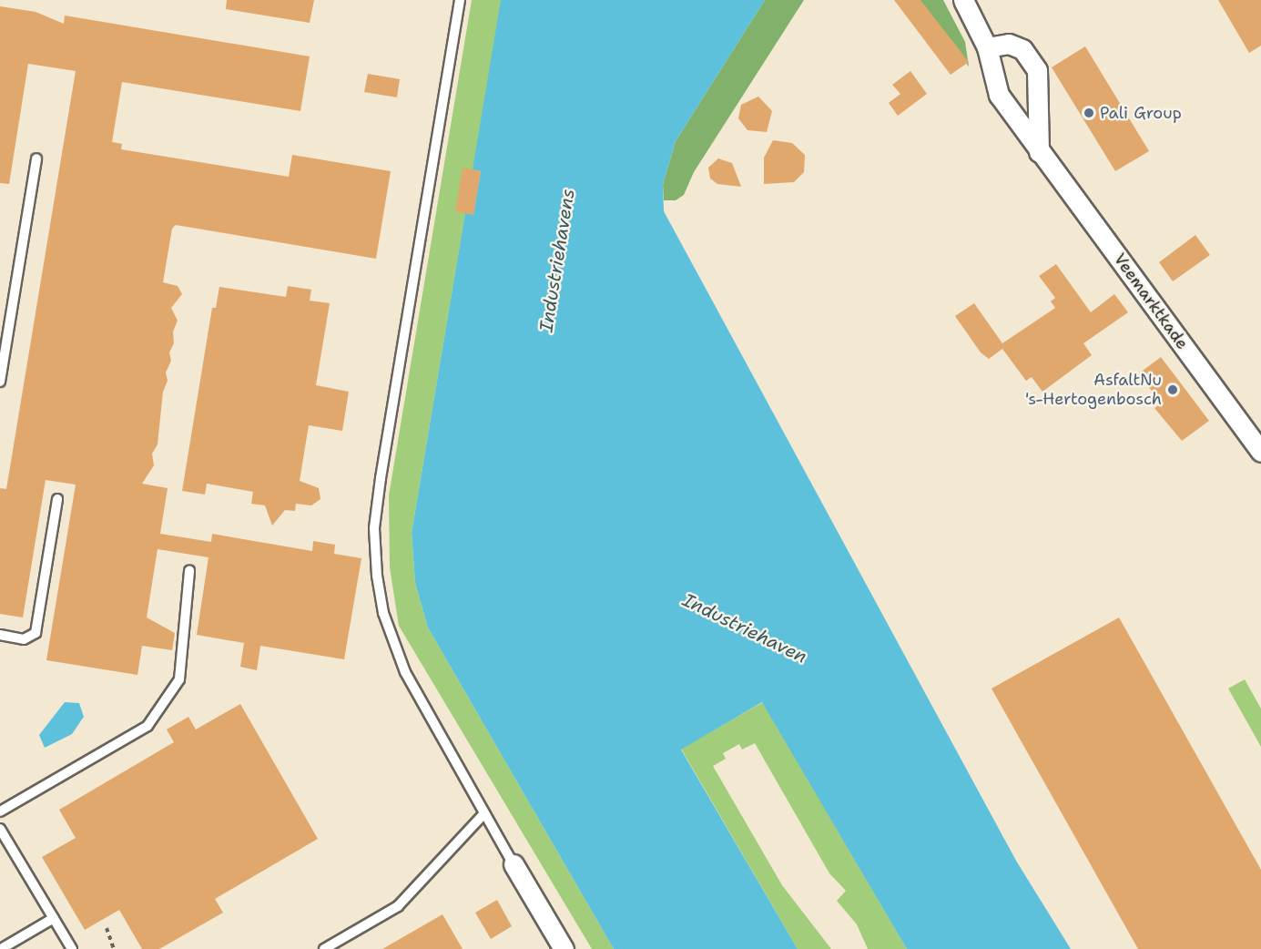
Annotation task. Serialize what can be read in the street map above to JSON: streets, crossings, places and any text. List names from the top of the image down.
{
  "streets": {
    "street": ["Veemarktkade"]
  },
  "water": ["Industriehavens", "Industriehaven"],
  "places": ["Pali Group", "AsfaltNu 's-Hertogenbosch"]
}
